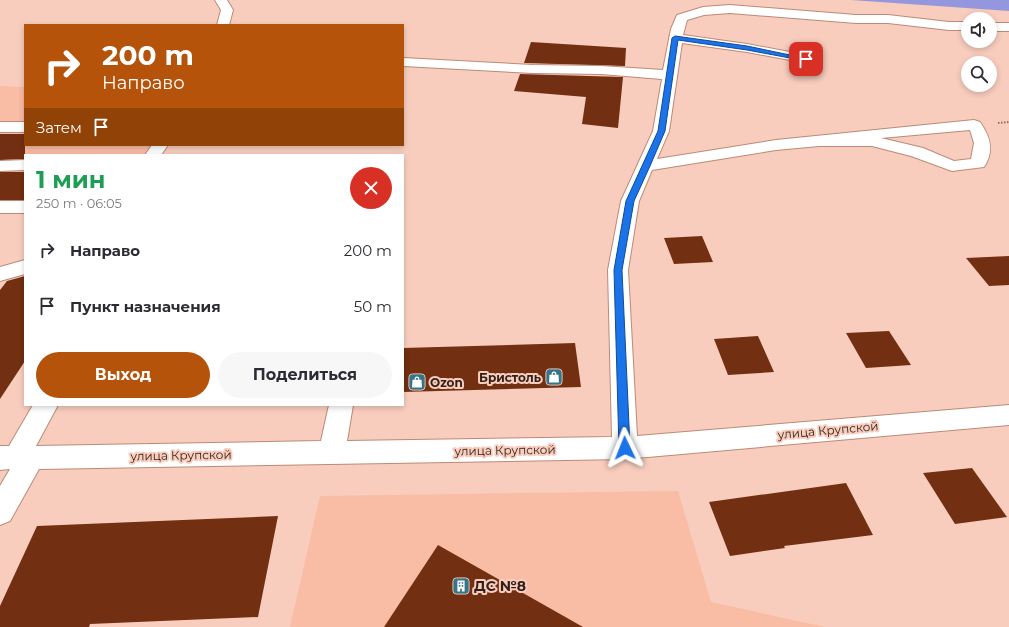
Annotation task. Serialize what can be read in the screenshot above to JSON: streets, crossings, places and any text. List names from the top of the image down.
{
  "streets": {
    "street": ["улица Крупской"]
  },
  "places": {
    "shop": ["Бристоль", "Ozon"],
    "building": ["ДС №8"]
  },
  "page": {
    "turn": ["200 m", "Направо"],
    "then": "Затем",
    "heading": ["1 мин", "250 m · 06:05"],
    "list": [
      {
        "name": "Направо",
        "value": "200 m"
      },
      {
        "name": "Пункт назначения",
        "value": "50 m"
      }
    ],
    "buttons": ["Выход", "Поделиться"]
  }
}
